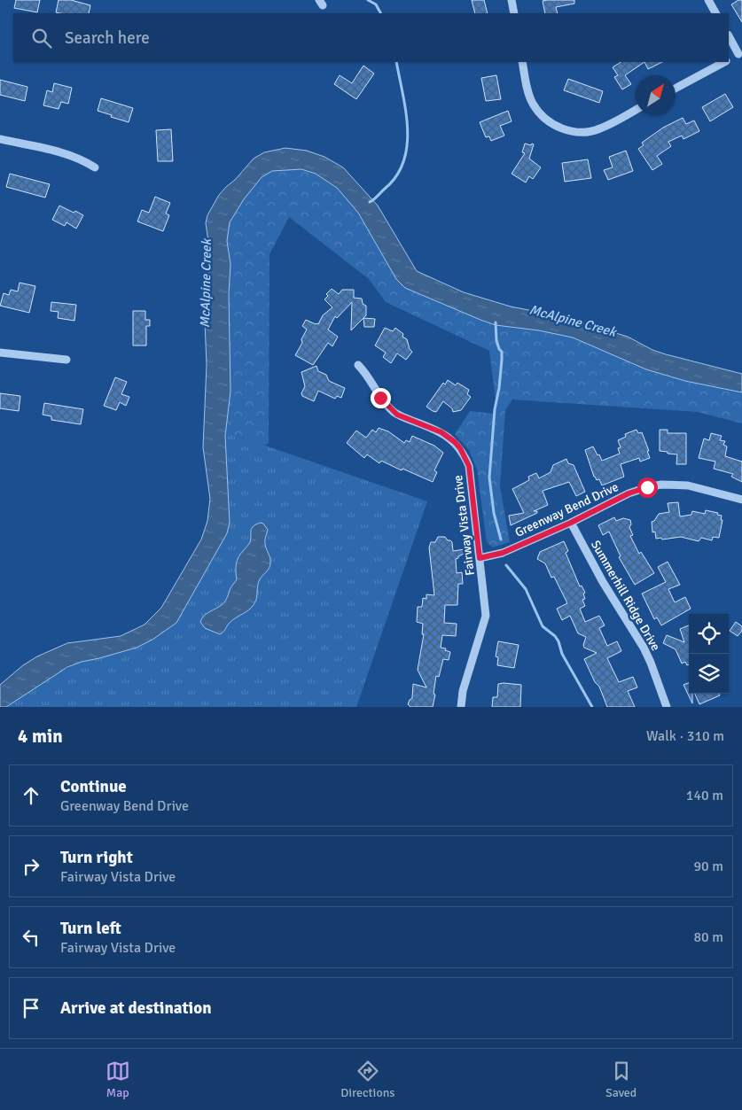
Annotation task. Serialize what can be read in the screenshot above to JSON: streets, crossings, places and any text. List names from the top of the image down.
{
  "streets": {
    "street": ["Greenway Bend Drive", "Fairway Vista Drive", "Summerhill Ridge Drive"]
  },
  "crossings": [
    ["Greenway Bend Drive", "Fairway Vista Drive"],
    ["Greenway Bend Drive", "Summerhill Ridge Drive"]
  ],
  "water": ["McAlpine Creek"],
  "north": "top right",
  "page": {
    "search": "Search here",
    "heading": ["4 min", "Walk · 310 m"],
    "list": [
      ["Continue", "Greenway Bend Drive", "140 m"],
      ["Turn right", "Fairway Vista Drive", "90 m"],
      ["Turn left", "Fairway Vista Drive", "80 m"],
      "Arrive at destination"
    ],
    "nav": ["Map", "Directions", "Saved"]
  }
}
